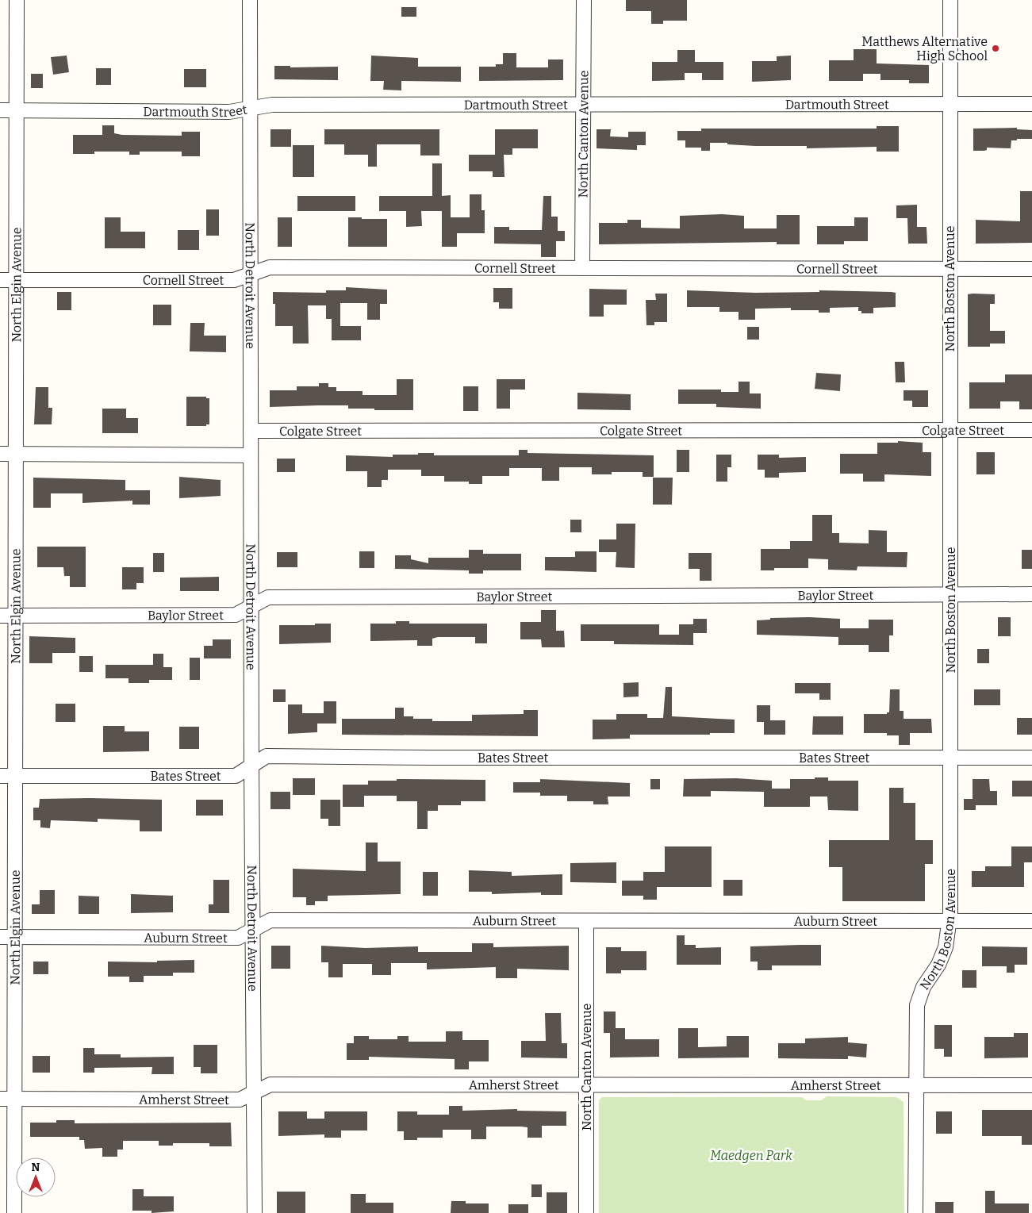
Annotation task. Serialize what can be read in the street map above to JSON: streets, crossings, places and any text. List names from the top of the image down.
{
  "streets": {
    "street": [
      "Dartmouth Street",
      "North Canton Avenue",
      "Cornell Street",
      "North Elgin Avenue",
      "North Detroit Avenue",
      "North Boston Avenue",
      "Colgate Street",
      "Baylor Street",
      "Bates Street",
      "Auburn Street",
      "Amherst Street"
    ]
  },
  "crossings": [
    ["Dartmouth Street", "North Canton Avenue"],
    ["Dartmouth Street", "North Elgin Avenue"],
    ["Dartmouth Street", "North Detroit Avenue"],
    ["Dartmouth Street", "North Boston Avenue"],
    ["North Canton Avenue", "Cornell Street"],
    ["North Canton Avenue", "Auburn Street"],
    ["North Canton Avenue", "Amherst Street"],
    ["Cornell Street", "North Elgin Avenue"],
    ["Cornell Street", "North Detroit Avenue"],
    ["Cornell Street", "North Boston Avenue"],
    ["North Elgin Avenue", "Baylor Street"],
    ["North Elgin Avenue", "Bates Street"],
    ["North Elgin Avenue", "Auburn Street"],
    ["North Elgin Avenue", "Amherst Street"],
    ["North Detroit Avenue", "Colgate Street"],
    ["North Detroit Avenue", "Baylor Street"],
    ["North Detroit Avenue", "Bates Street"],
    ["North Detroit Avenue", "Auburn Street"],
    ["North Detroit Avenue", "Amherst Street"],
    ["North Boston Avenue", "Colgate Street"],
    ["North Boston Avenue", "Baylor Street"],
    ["North Boston Avenue", "Bates Street"],
    ["North Boston Avenue", "Auburn Street"],
    ["North Boston Avenue", "Amherst Street"]
  ],
  "parks": ["Maedgen Park"],
  "places": ["Matthews Alternative High School"],
  "north": "top"
}
